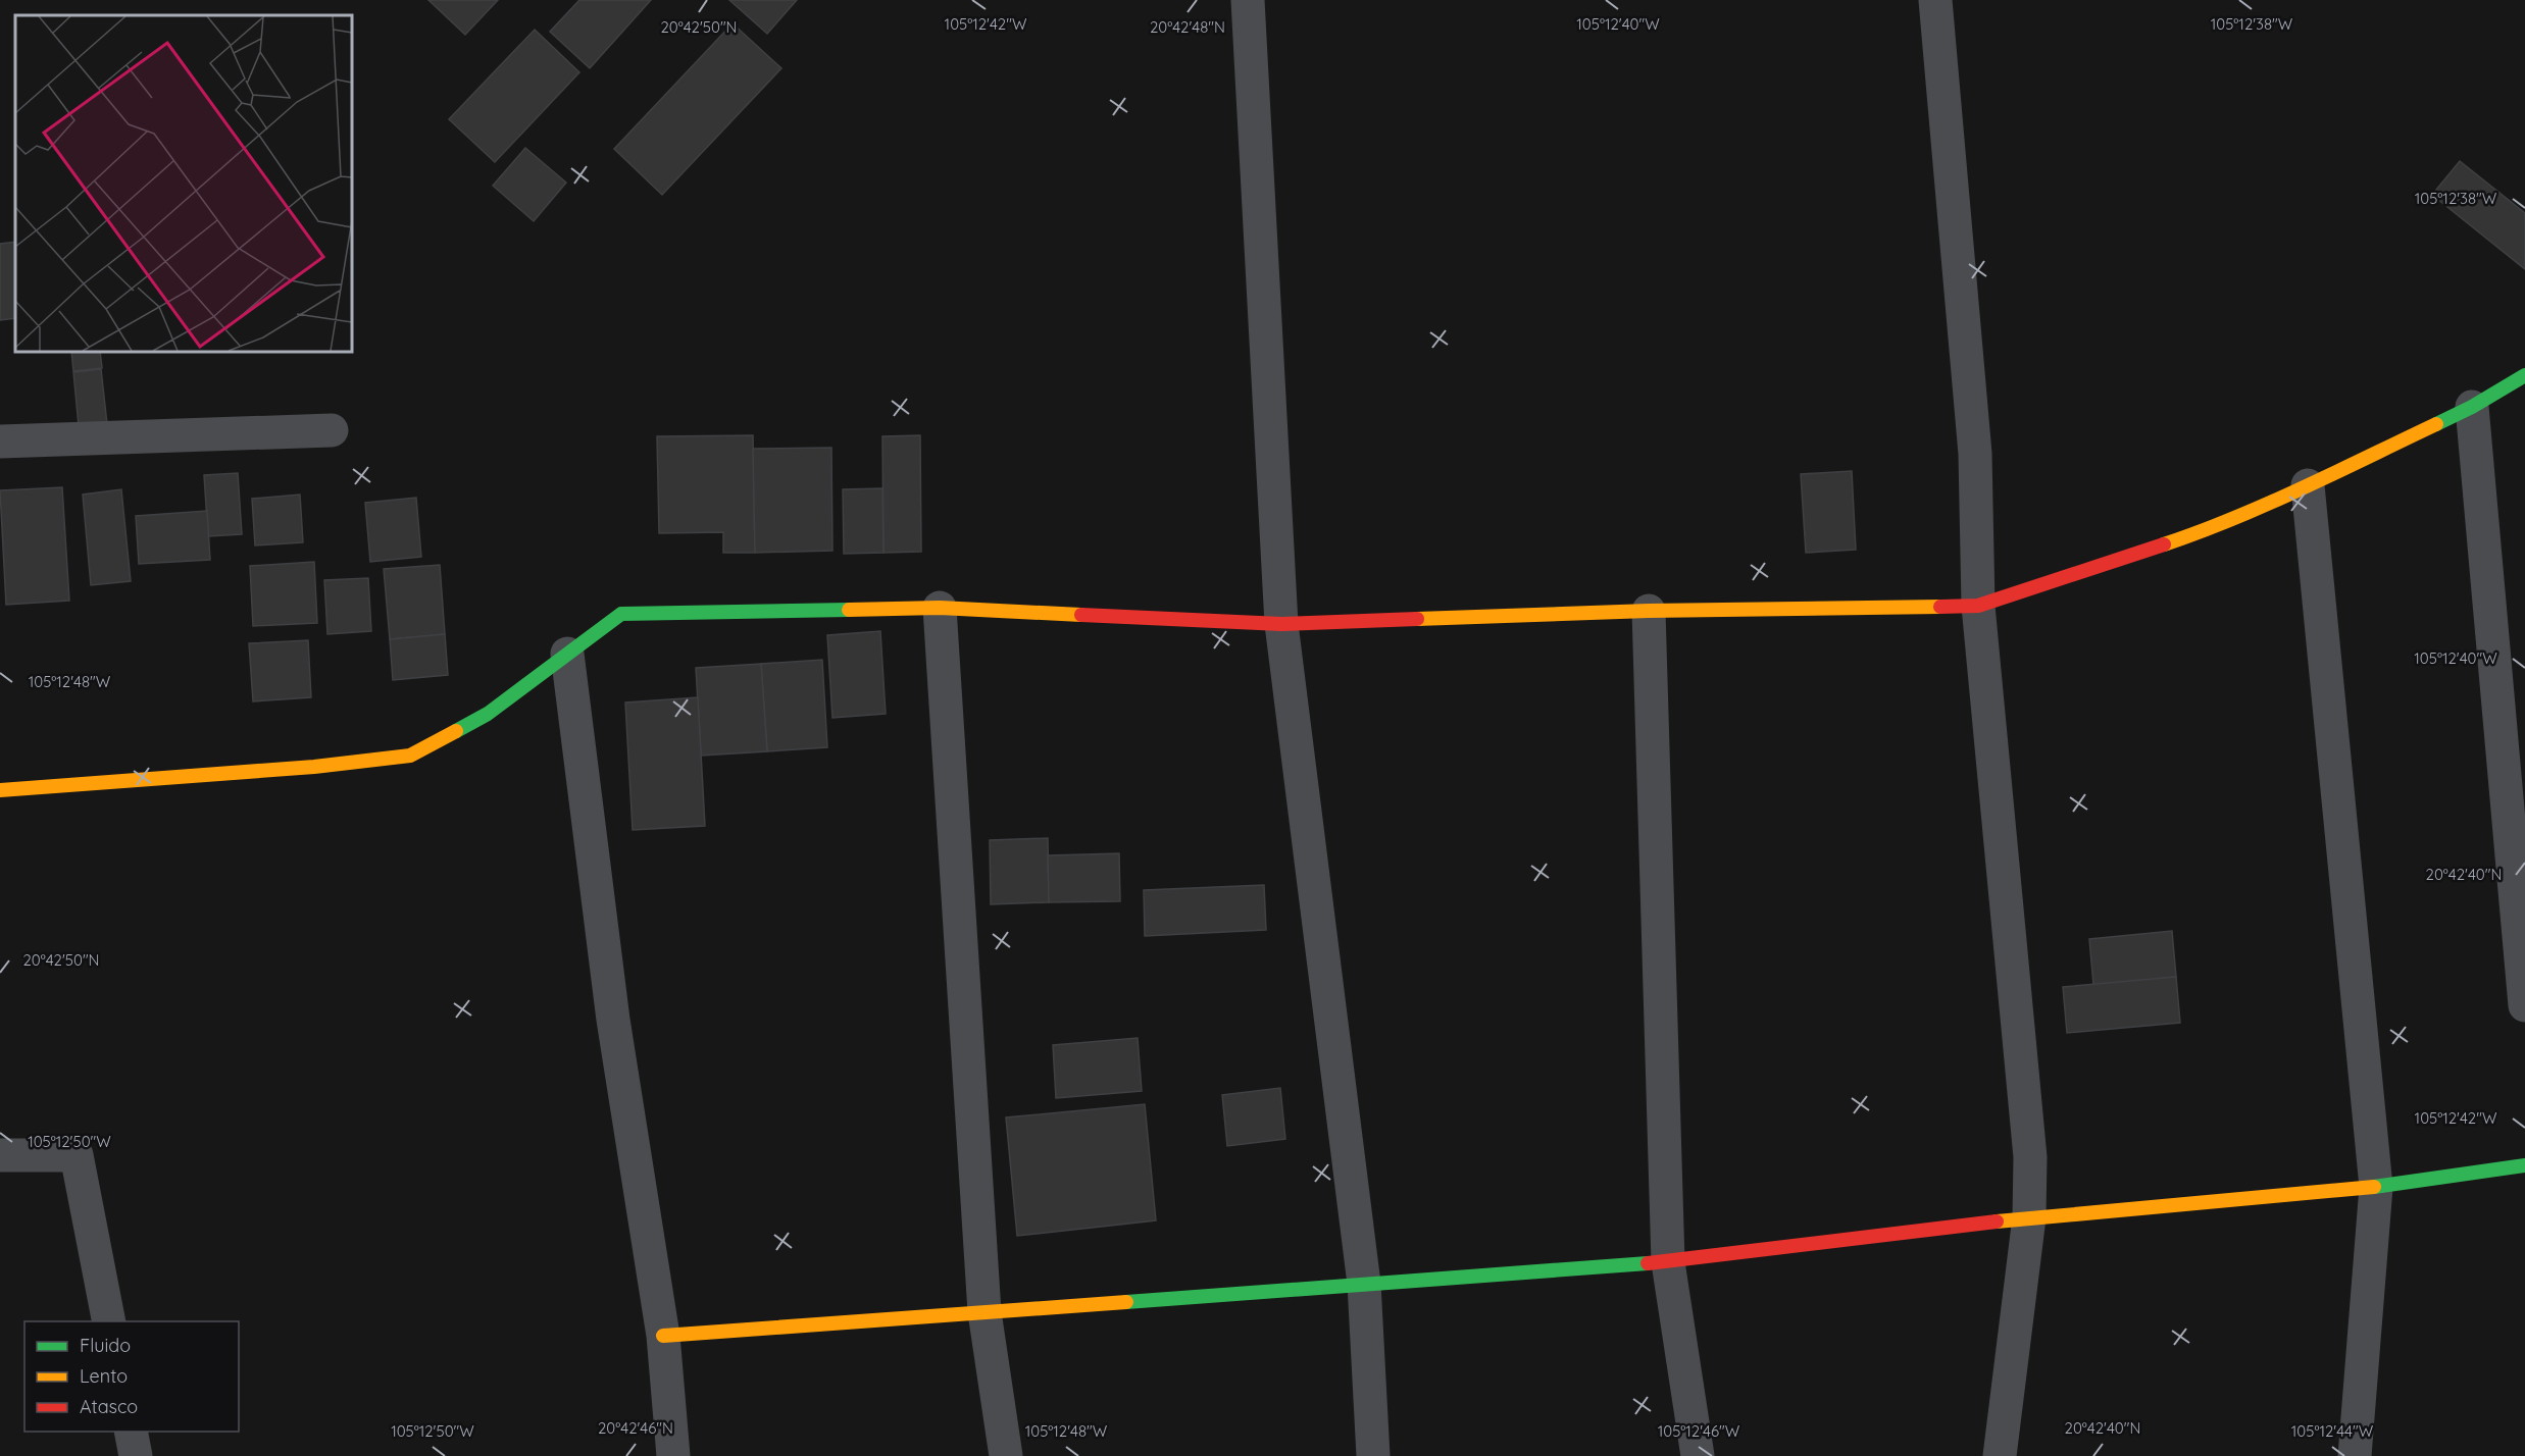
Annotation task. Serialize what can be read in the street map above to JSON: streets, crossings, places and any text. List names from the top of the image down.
{
  "legend": ["Fluido", "Lento", "Atasco"],
  "coordinates": [
    "105°12'42\"W",
    "105°12'40\"W",
    "105°12'38\"W",
    "20°42'50\"N",
    "20°42'48\"N",
    "105°12'48\"W",
    "20°42'40\"N",
    "105°12'50\"W",
    "20°42'46\"N",
    "105°12'46\"W",
    "105°12'44\"W"
  ]
}
